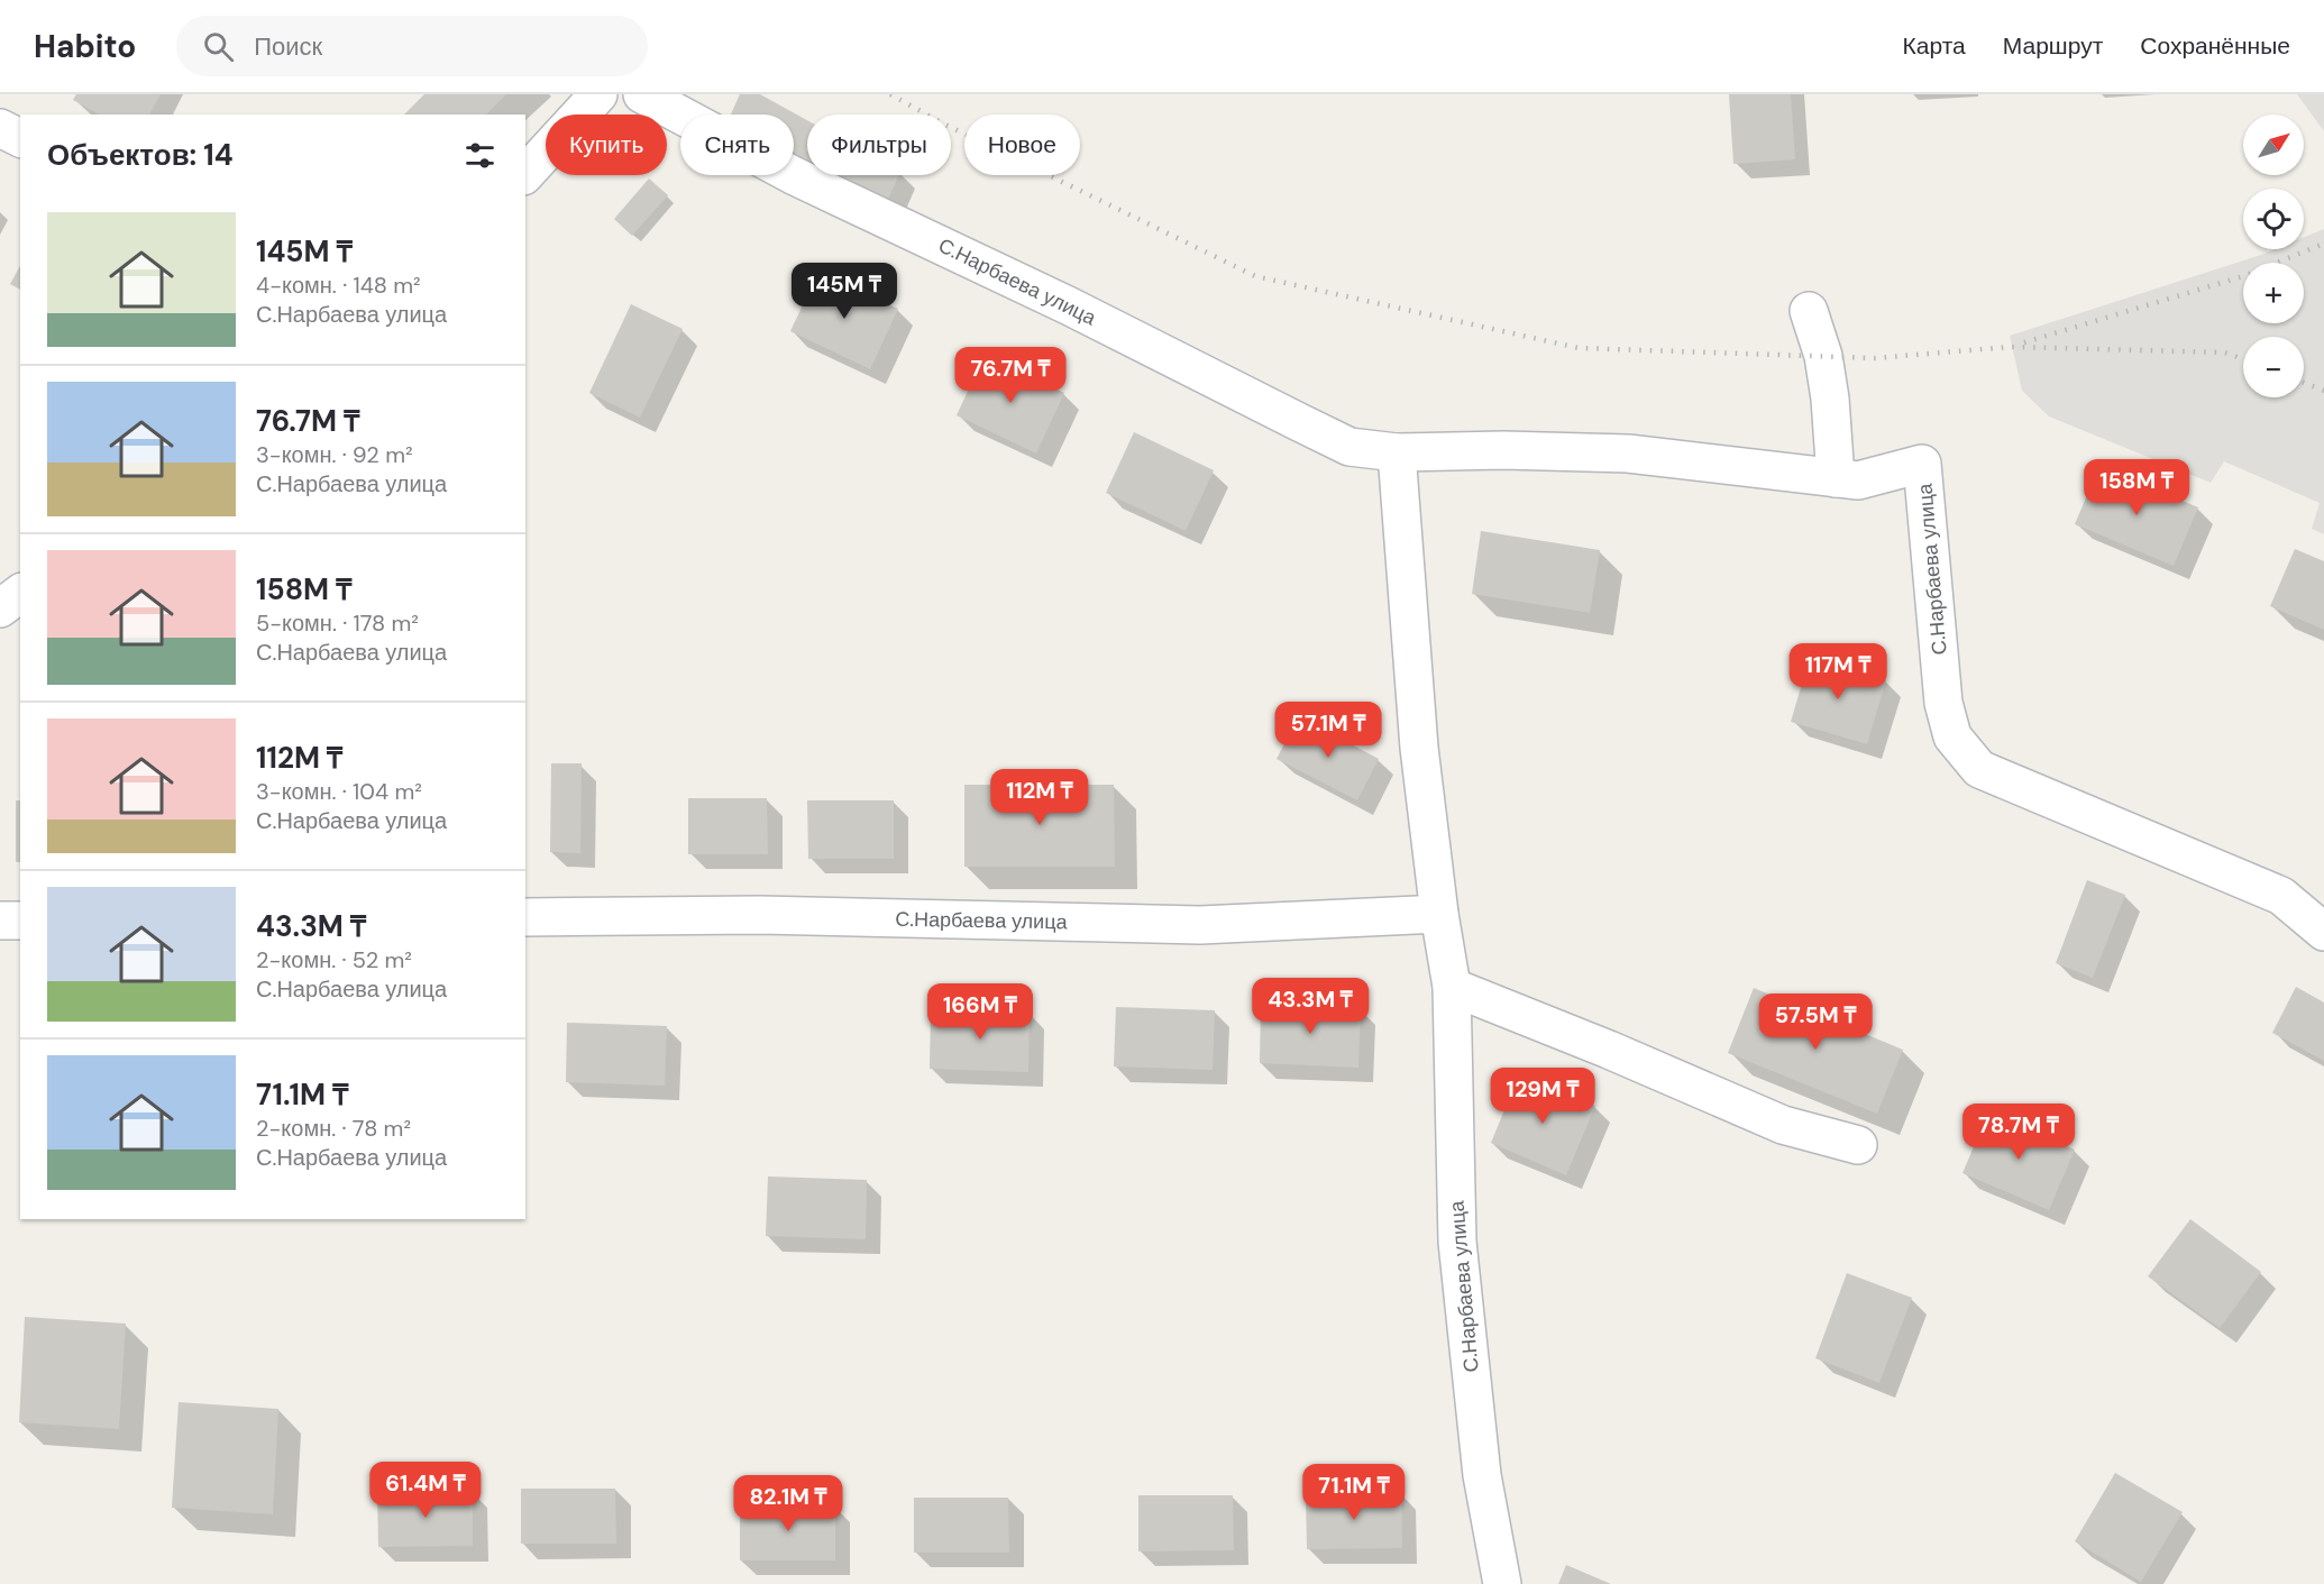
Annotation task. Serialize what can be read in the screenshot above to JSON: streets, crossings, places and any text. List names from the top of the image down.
{
  "streets": {
    "street": ["С.Нарбаева улица"]
  },
  "north": "top right",
  "page": {
    "header": "Habito",
    "search": "Поиск",
    "nav": ["Карта", "Маршрут", "Сохранённые"],
    "map_buttons": ["+", "−"],
    "chip": [
      "Купить",
      "Снять",
      "Фильтры",
      "Новое"
    ],
    "heading": "Объектов: 14",
    "list": [
      {
        "name": "145M ₸",
        "note": "4-комн. · 148 m² · С.Нарбаева улица"
      },
      {
        "name": "76.7M ₸",
        "note": "3-комн. · 92 m² · С.Нарбаева улица"
      },
      {
        "name": "158M ₸",
        "note": "5-комн. · 178 m² · С.Нарбаева улица"
      },
      {
        "name": "112M ₸",
        "note": "3-комн. · 104 m² · С.Нарбаева улица"
      },
      {
        "name": "43.3M ₸",
        "note": "2-комн. · 52 m² · С.Нарбаева улица"
      },
      {
        "name": "71.1M ₸",
        "note": "2-комн. · 78 m² · С.Нарбаева улица"
      }
    ],
    "price": [
      "145M ₸",
      "76.7M ₸",
      "158M ₸",
      "117M ₸",
      "57.1M ₸",
      "112M ₸",
      "43.3M ₸",
      "166M ₸",
      "57.5M ₸",
      "129M ₸",
      "78.7M ₸",
      "61.4M ₸",
      "71.1M ₸",
      "82.1M ₸"
    ]
  }
}
